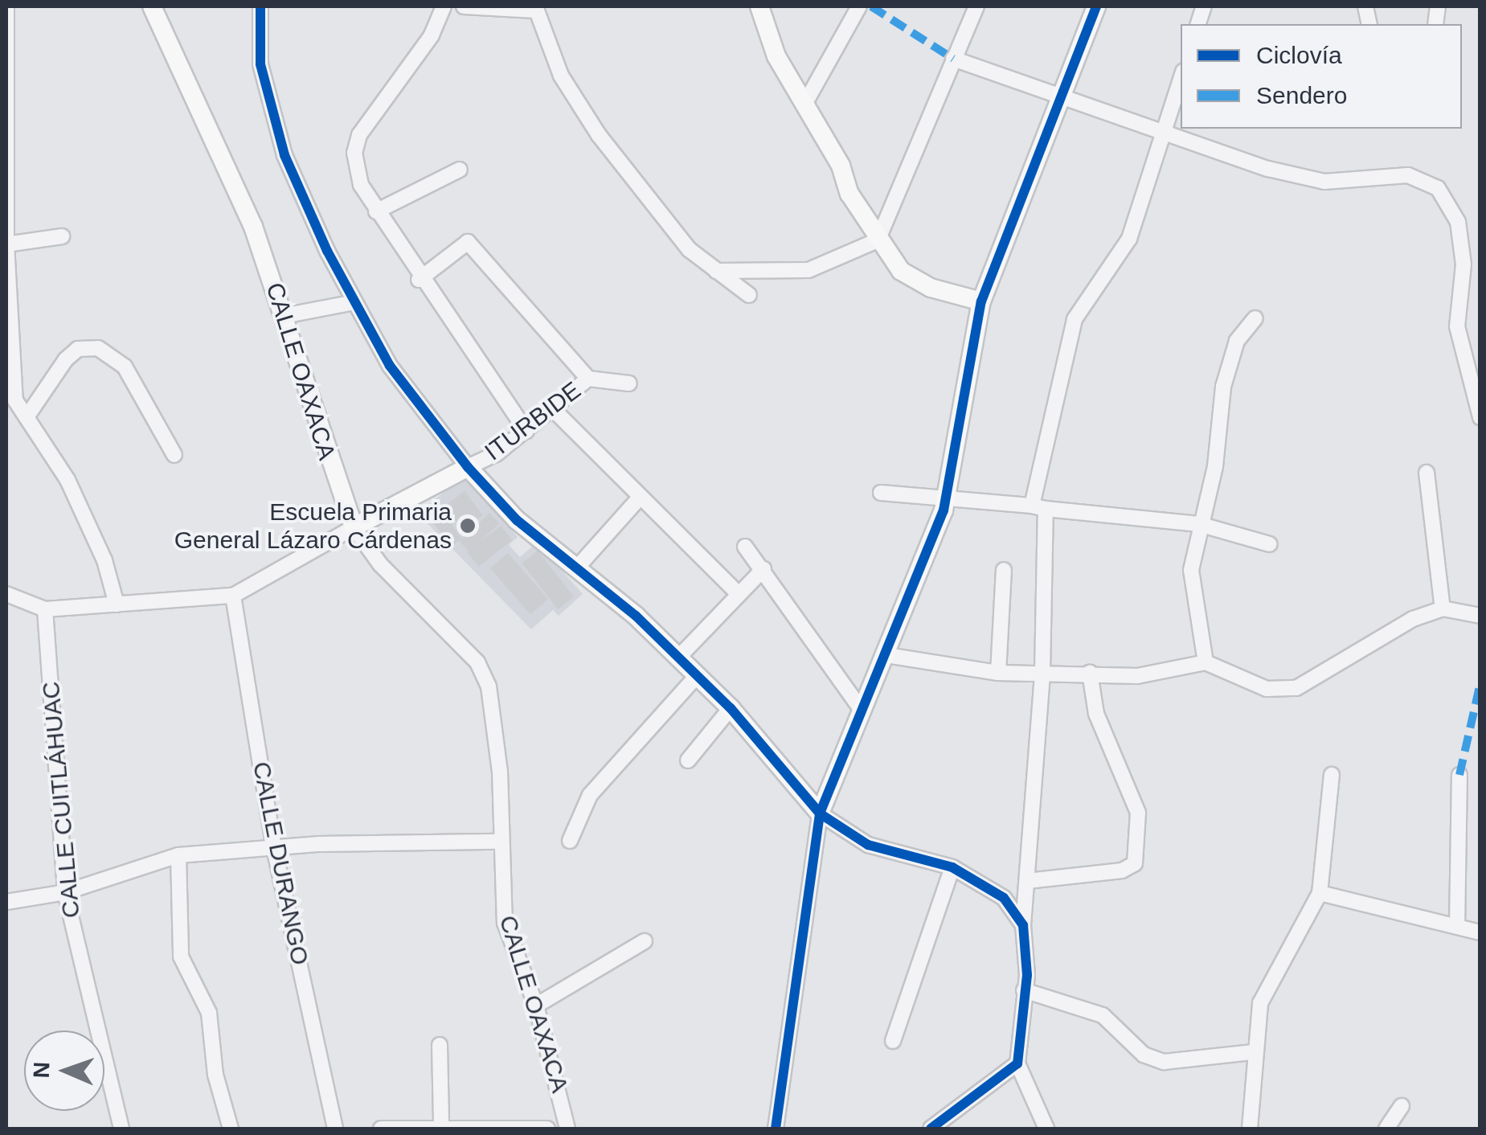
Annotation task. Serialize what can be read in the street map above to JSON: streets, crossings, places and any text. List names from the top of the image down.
{
  "streets": {
    "street": [
      "CALLE OAXACA",
      "ITURBIDE",
      "CALLE CUITLÁHUAC",
      "CALLE DURANGO"
    ]
  },
  "crossings": [
    ["CALLE OAXACA", "ITURBIDE"]
  ],
  "places": ["Escuela Primaria General Lázaro Cárdenas"],
  "legend": ["Ciclovía", "Sendero"],
  "north": "left"
}
